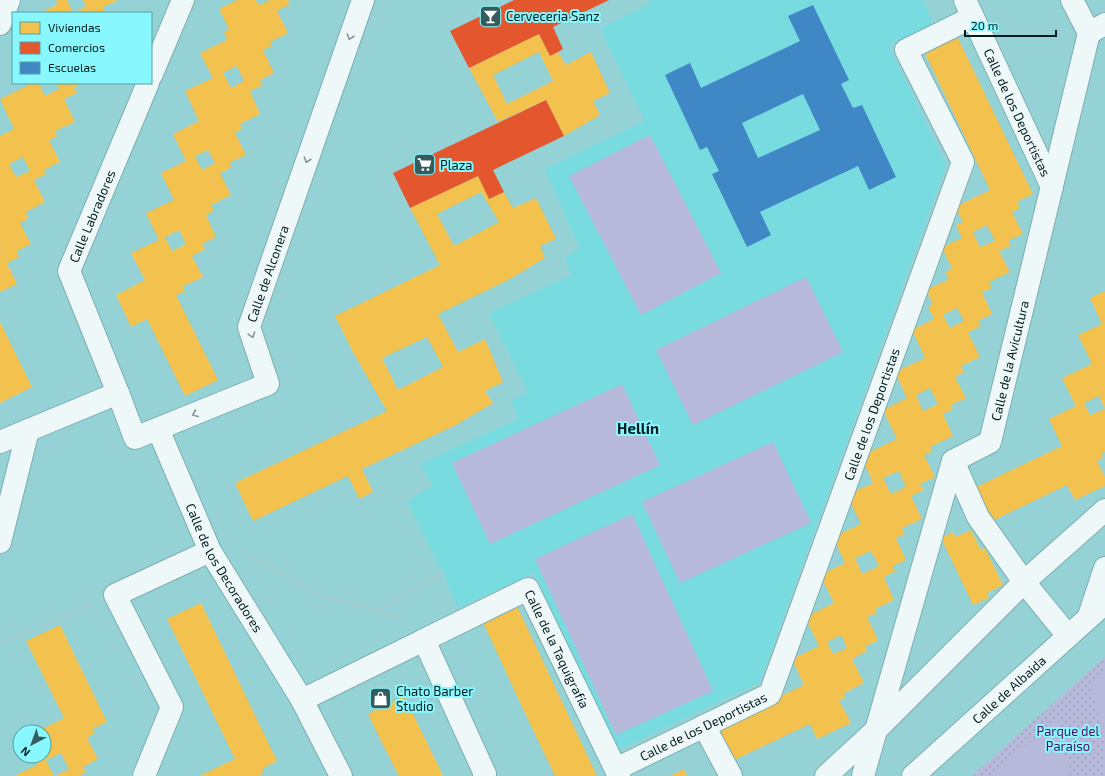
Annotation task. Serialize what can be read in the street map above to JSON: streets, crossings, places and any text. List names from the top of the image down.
{
  "streets": {
    "street": [
      "Calle de los Deportistas",
      "Calle Labradores",
      "Calle de Alconera",
      "Calle de la Avicultura",
      "Calle de los Decoradores",
      "Calle de la Taquigrafía",
      "Calle de Albaida"
    ]
  },
  "crossings": [
    ["Calle de los Deportistas", "Calle de la Avicultura"],
    ["Calle de los Deportistas", "Calle de la Taquigrafía"],
    ["Calle Labradores", "Calle de Alconera"],
    ["Calle de Alconera", "Calle de los Decoradores"]
  ],
  "one_way": ["Calle de Alconera"],
  "districts": ["Hellín"],
  "parks": ["Parque del Paraíso"],
  "places": {
    "bar": ["Cerveceria Sanz"],
    "supermarket": ["Plaza"],
    "shop": ["Chato Barber Studio"]
  },
  "legend": ["Viviendas", "Comercios", "Escuelas"],
  "scale_bar": "20 m",
  "north": "bottom left"
}
